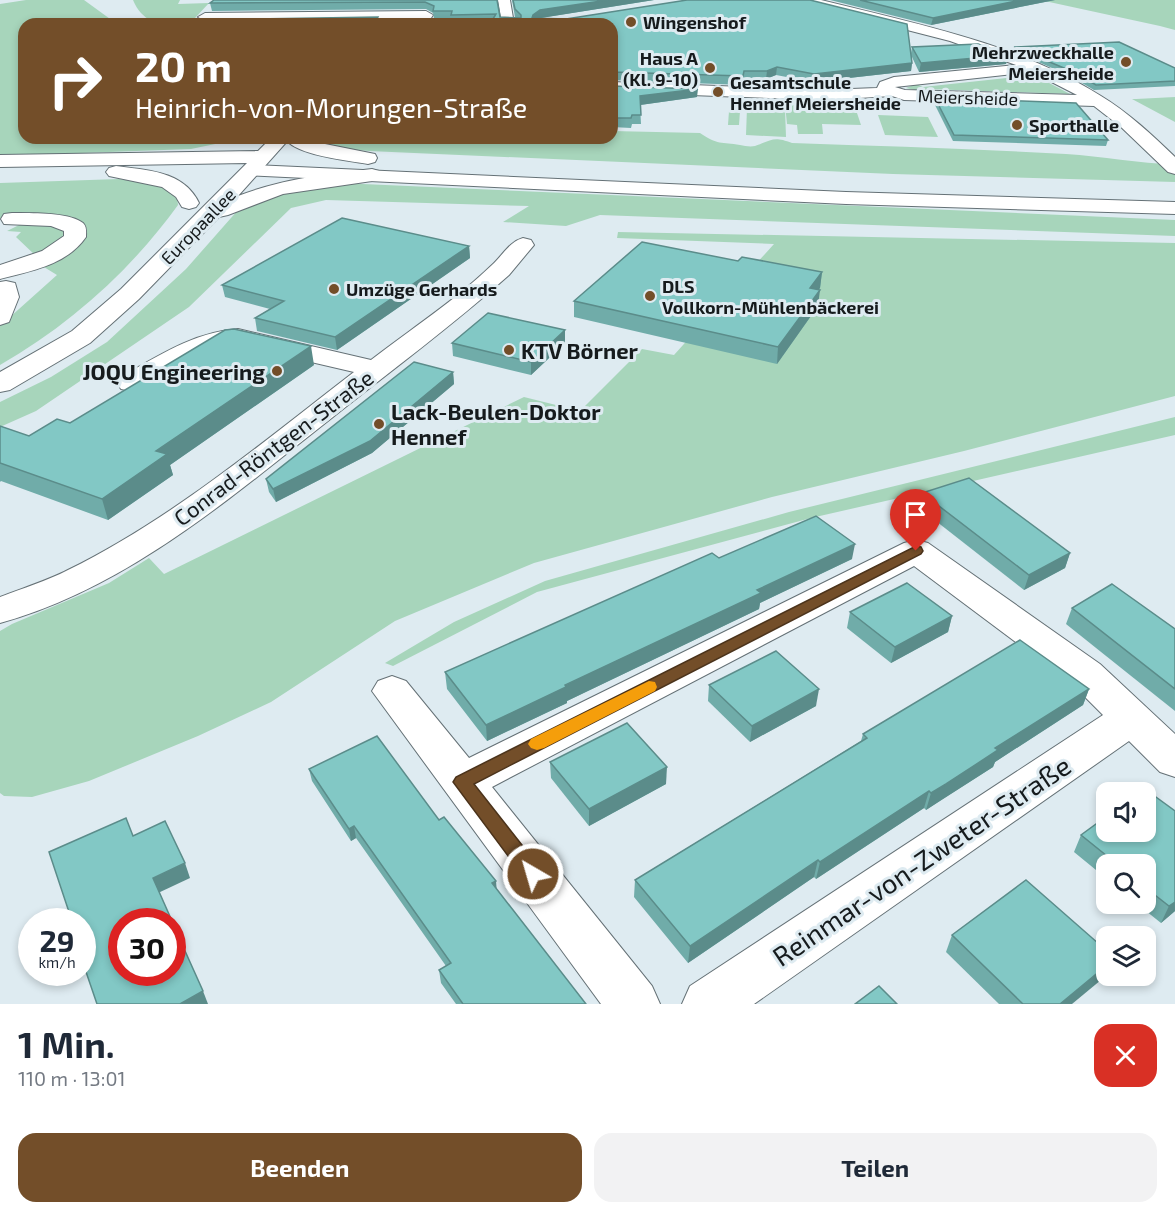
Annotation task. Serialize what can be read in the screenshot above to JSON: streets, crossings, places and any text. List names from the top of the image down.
{
  "streets": {
    "main road": [
      "Meiersheide",
      "Europaallee",
      "Conrad-Röntgen-Straße",
      "Reinmar-von-Zweter-Straße"
    ]
  },
  "places": [
    "Wingenshof",
    "Mehrzweckhalle Meiersheide",
    "Haus A (Kl. 9-10)",
    "Gesamtschule Hennef Meiersheide",
    "Sporthalle",
    "Umzüge Gerhards",
    "DLS Vollkorn-Mühlenbäckerei",
    "KTV Börner",
    "JOQU Engineering",
    "Lack-Beulen-Doktor Hennef"
  ],
  "page": {
    "turn": ["20 m", "Heinrich-von-Morungen-Straße"],
    "speed": "29 km/h",
    "limit": "30",
    "heading": ["1 Min.", "110 m · 13:01"],
    "buttons": ["Beenden", "Teilen"]
  }
}
